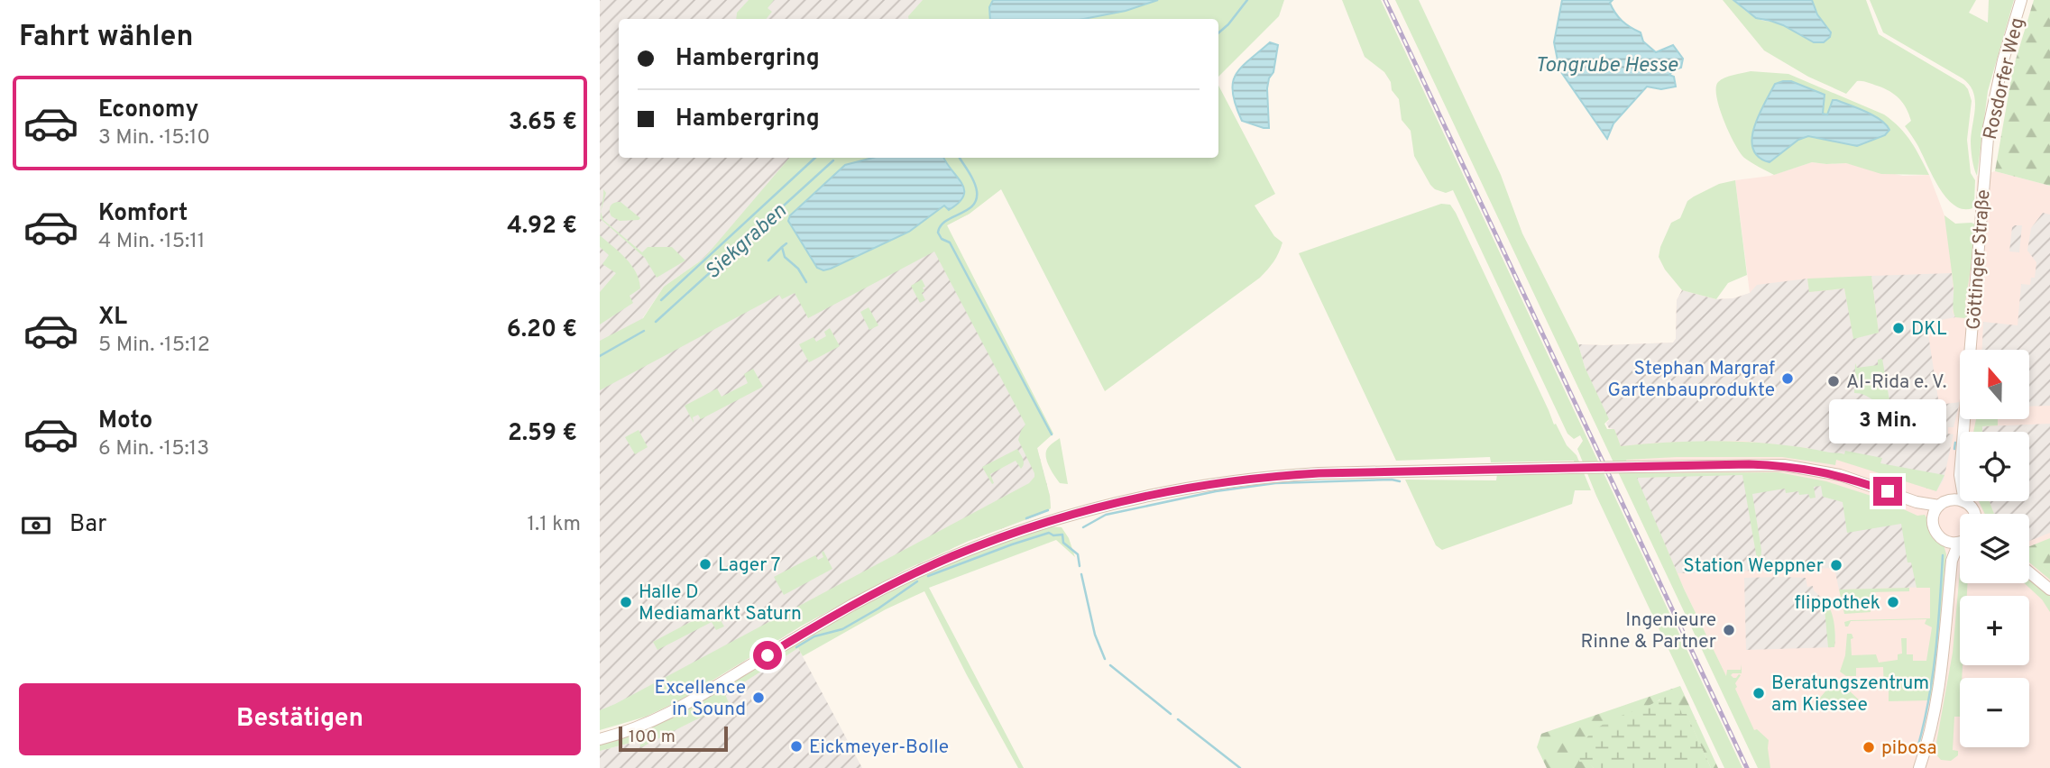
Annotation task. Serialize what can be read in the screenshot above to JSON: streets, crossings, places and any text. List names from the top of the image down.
{
  "streets": {
    "main road": ["Rosdorfer Weg", "Göttinger Straße"]
  },
  "crossings": [
    ["Rosdorfer Weg", "Göttinger Straße"]
  ],
  "water": ["Tongrube Hesse", "Siekgraben"],
  "places": [
    "DKL",
    "Stephan Margraf Gartenbauprodukte",
    "Al-Rida e. V.",
    "Lager 7",
    "Station Weppner",
    "Halle D Mediamarkt Saturn",
    "flippothek",
    "Ingenieure Rinne & Partner",
    "Beratungszentrum am Kiessee",
    "Excellence in Sound",
    "Eickmeyer-Bolle",
    "pibosa"
  ],
  "scale_bar": "100 m",
  "north": "top",
  "page": {
    "heading": "Fahrt wählen",
    "banner": ["Hambergring", "Hambergring"],
    "list": [
      {
        "name": "Economy",
        "note": "3 Min. · 15:10",
        "value": "3.65 €"
      },
      {
        "name": "Komfort",
        "note": "4 Min. · 15:11",
        "value": "4.92 €"
      },
      {
        "name": "XL",
        "note": "5 Min. · 15:12",
        "value": "6.20 €"
      },
      {
        "name": "Moto",
        "note": "6 Min. · 15:13",
        "value": "2.59 €"
      }
    ],
    "map_buttons": ["+", "−"],
    "bubble": "3 Min.",
    "pay": ["Bar", "1.1 km"],
    "buttons": "Bestätigen",
    "scale": "100 m"
  }
}
